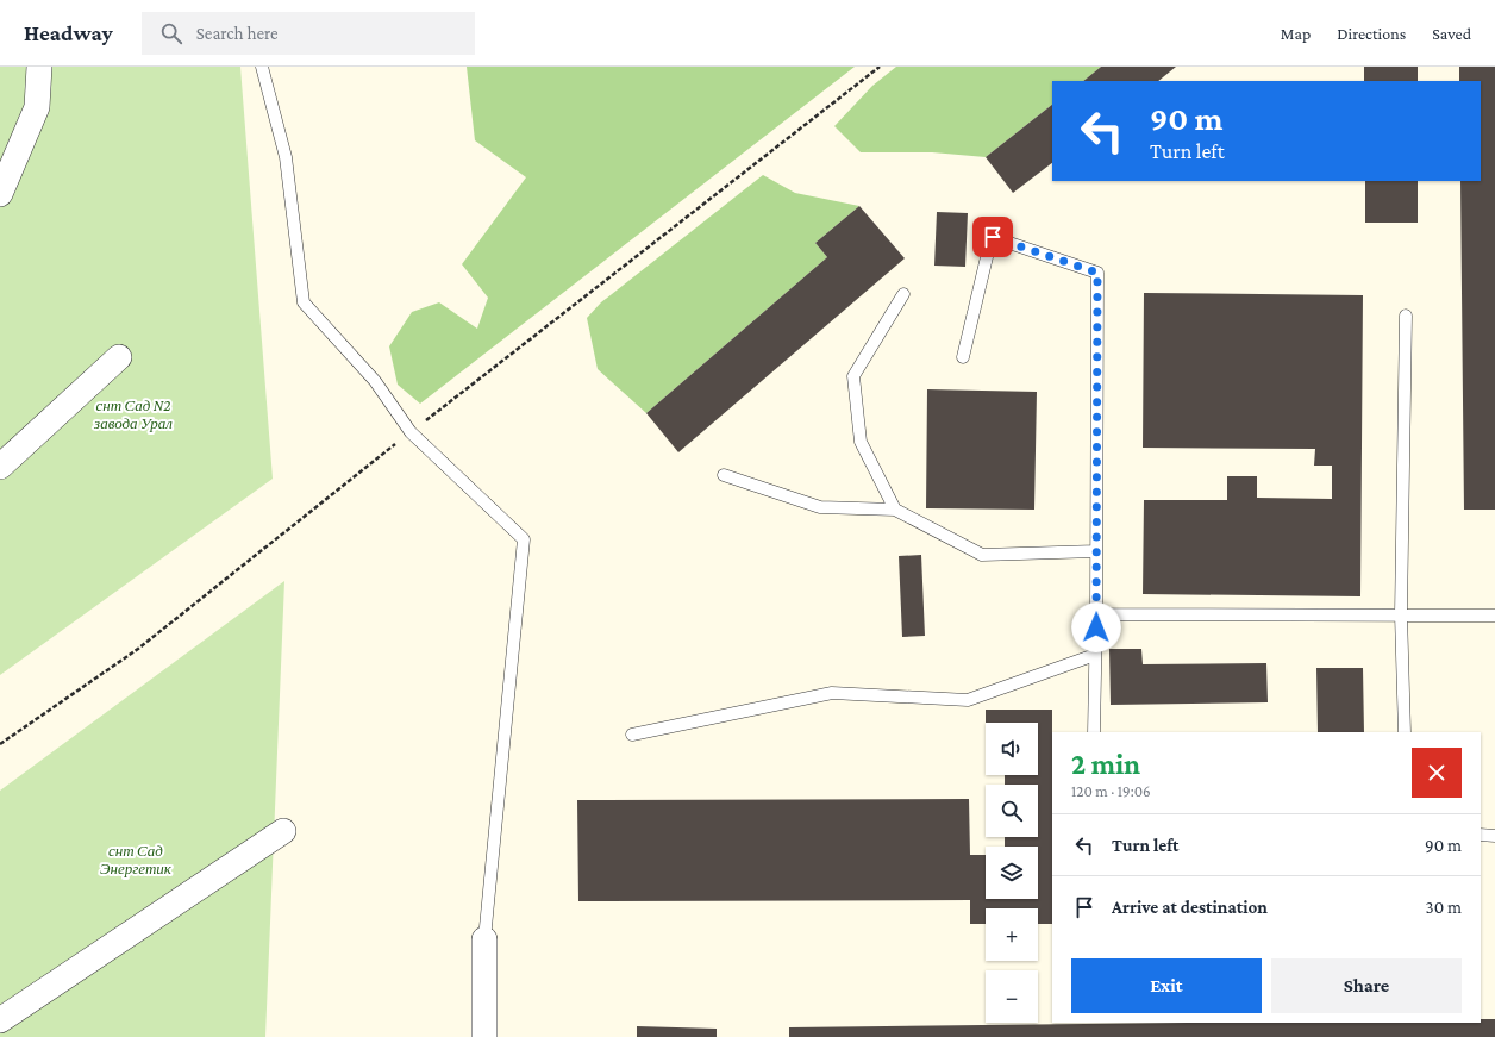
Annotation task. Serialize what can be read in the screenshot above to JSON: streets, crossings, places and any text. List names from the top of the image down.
{
  "parks": ["снт Сад N2 завода Урал", "снт Сад Энергетик"],
  "page": {
    "header": "Headway",
    "search": "Search here",
    "nav": ["Map", "Directions", "Saved"],
    "turn": ["90 m", "Turn left"],
    "map_buttons": ["+", "−"],
    "heading": ["2 min", "120 m · 19:06"],
    "list": [
      {
        "name": "Turn left",
        "value": "90 m"
      },
      {
        "name": "Arrive at destination",
        "value": "30 m"
      }
    ],
    "buttons": ["Exit", "Share"]
  }
}
